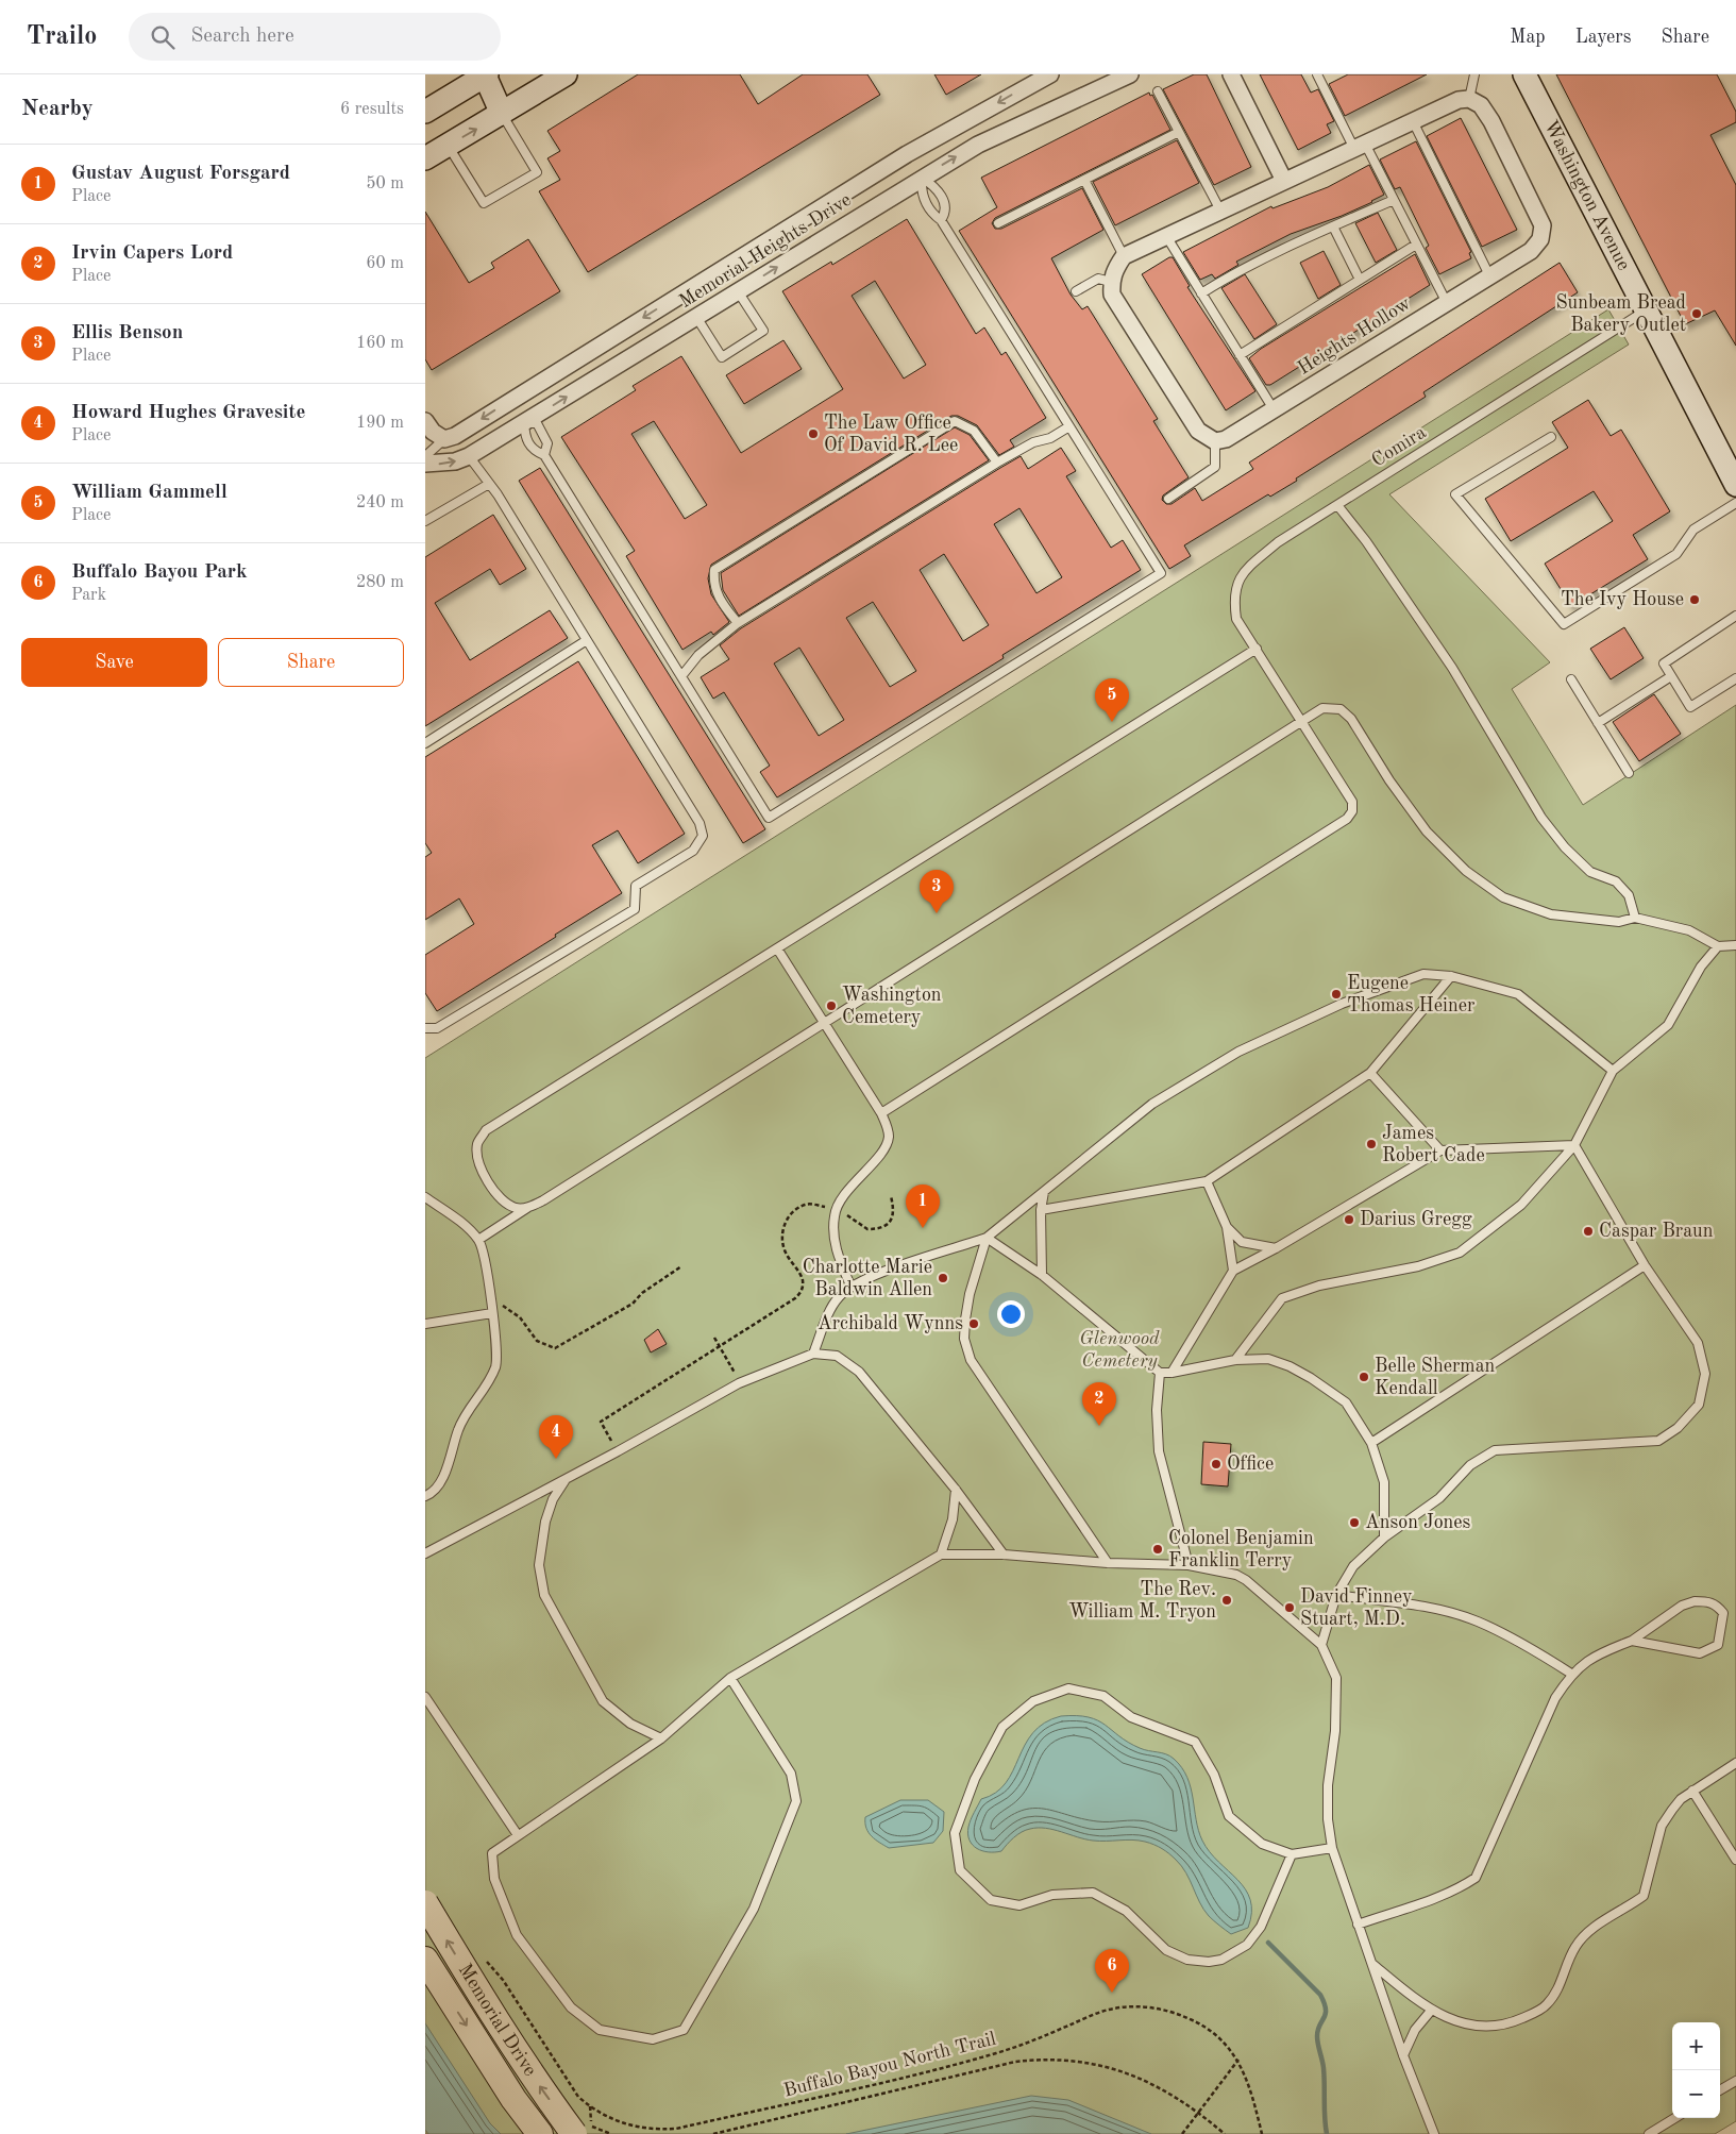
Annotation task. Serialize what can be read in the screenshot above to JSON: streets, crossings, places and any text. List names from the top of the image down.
{
  "streets": {
    "main road": ["Washington Avenue", "Memorial Drive"],
    "street": ["Memorial Heights Drive", "Heights Hollow"],
    "lane": ["Comira"],
    "path": ["Buffalo Bayou North Trail"]
  },
  "crossings": [
    ["Washington Avenue", "Comira"]
  ],
  "parks": ["Glenwood Cemetery"],
  "places": [
    "Sunbeam Bread Bakery Outlet",
    "The Law Office Of David R. Lee",
    "The Ivy House",
    "Eugene Thomas Heiner",
    "Washington Cemetery",
    "James Robert Cade",
    "Darius Gregg",
    "Caspar Braun",
    "Charlotte Marie Baldwin Allen",
    "Archibald Wynns",
    "Belle Sherman Kendall",
    "Office",
    "Anson Jones",
    "Colonel Benjamin Franklin Terry",
    "The Rev. William M. Tryon",
    "David Finney Stuart, M.D."
  ],
  "page": {
    "header": "Trailo",
    "search": "Search here",
    "nav": ["Map", "Layers", "Share"],
    "heading": ["Nearby", "6 results"],
    "list": [
      {
        "mark": "1",
        "name": "Gustav August Forsgard",
        "note": "Place",
        "value": "50 m"
      },
      {
        "mark": "2",
        "name": "Irvin Capers Lord",
        "note": "Place",
        "value": "60 m"
      },
      {
        "mark": "3",
        "name": "Ellis Benson",
        "note": "Place",
        "value": "160 m"
      },
      {
        "mark": "4",
        "name": "Howard Hughes Gravesite",
        "note": "Place",
        "value": "190 m"
      },
      {
        "mark": "5",
        "name": "William Gammell",
        "note": "Place",
        "value": "240 m"
      },
      {
        "mark": "6",
        "name": "Buffalo Bayou Park",
        "note": "Park",
        "value": "280 m"
      }
    ],
    "buttons": ["Save", "Share"],
    "pins": [
      "5",
      "3",
      "1",
      "2",
      "4",
      "6"
    ],
    "map_buttons": ["+", "−"]
  }
}
